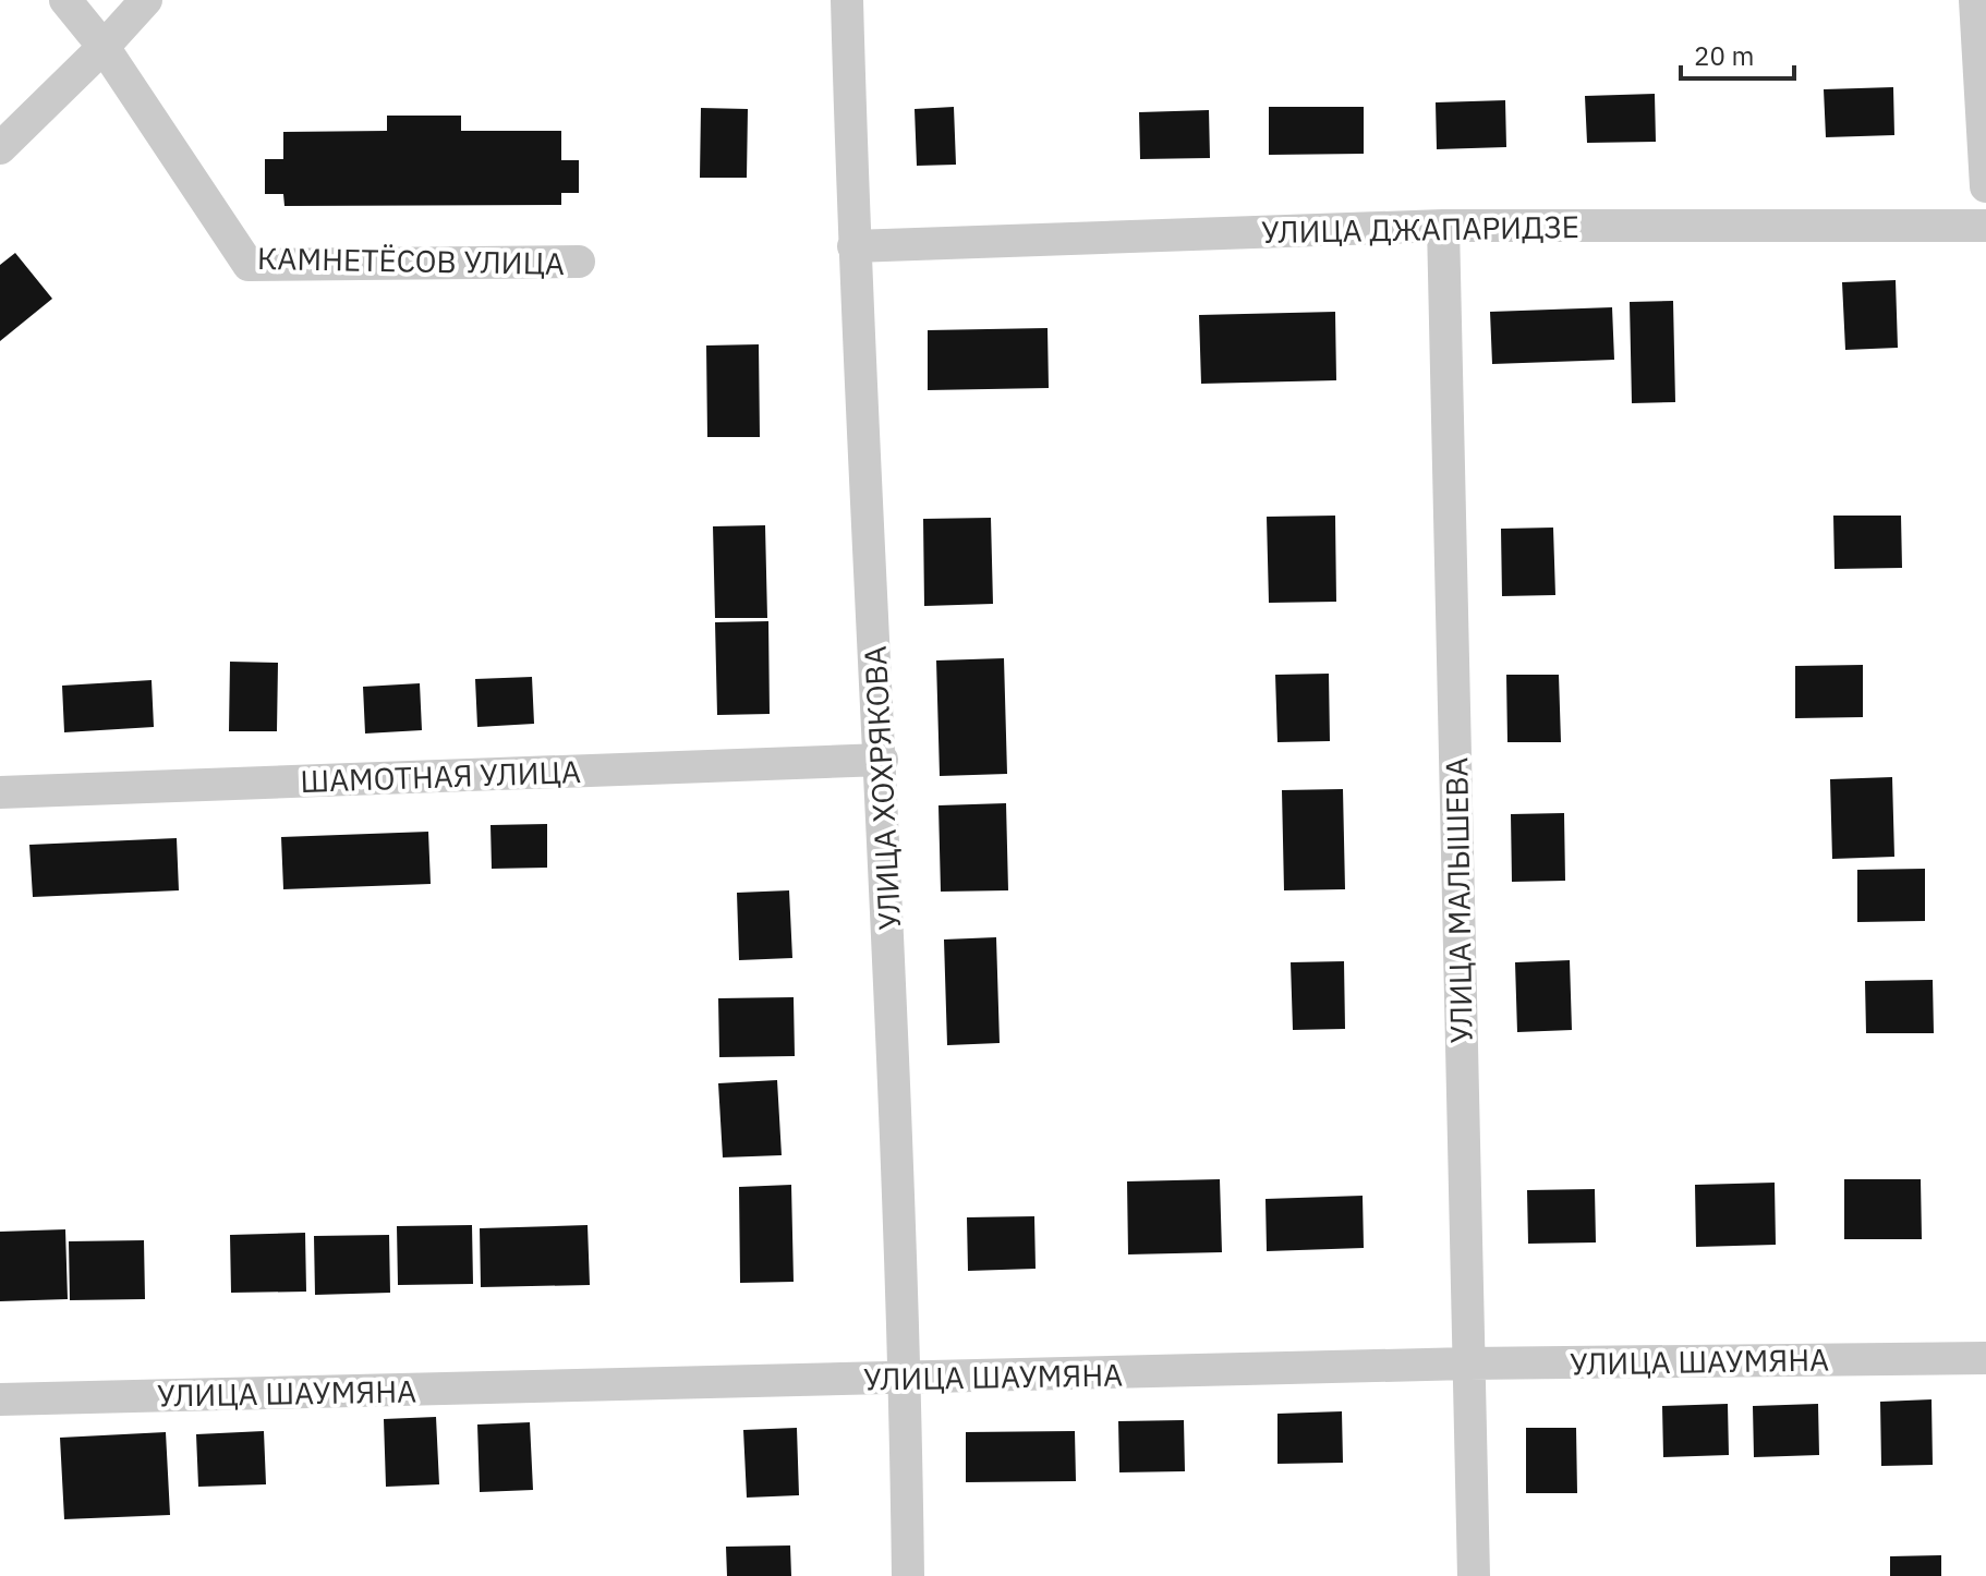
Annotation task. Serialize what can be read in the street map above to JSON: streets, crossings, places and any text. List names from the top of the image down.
{
  "streets": {
    "street": [
      "УЛИЦА ДЖАПАРИДЗЕ",
      "КАМНЕТЁСОВ УЛИЦА",
      "ШАМОТНАЯ УЛИЦА",
      "УЛИЦА ХОХРЯКОВА",
      "УЛИЦА МАЛЫШЕВА",
      "УЛИЦА ШАУМЯНА"
    ]
  },
  "crossings": [
    ["УЛИЦА ДЖАПАРИДЗЕ", "УЛИЦА ХОХРЯКОВА"],
    ["УЛИЦА ДЖАПАРИДЗЕ", "УЛИЦА МАЛЫШЕВА"],
    ["ШАМОТНАЯ УЛИЦА", "УЛИЦА ХОХРЯКОВА"],
    ["УЛИЦА ХОХРЯКОВА", "УЛИЦА ШАУМЯНА"],
    ["УЛИЦА МАЛЫШЕВА", "УЛИЦА ШАУМЯНА"]
  ],
  "scale_bar": "20 m"
}
